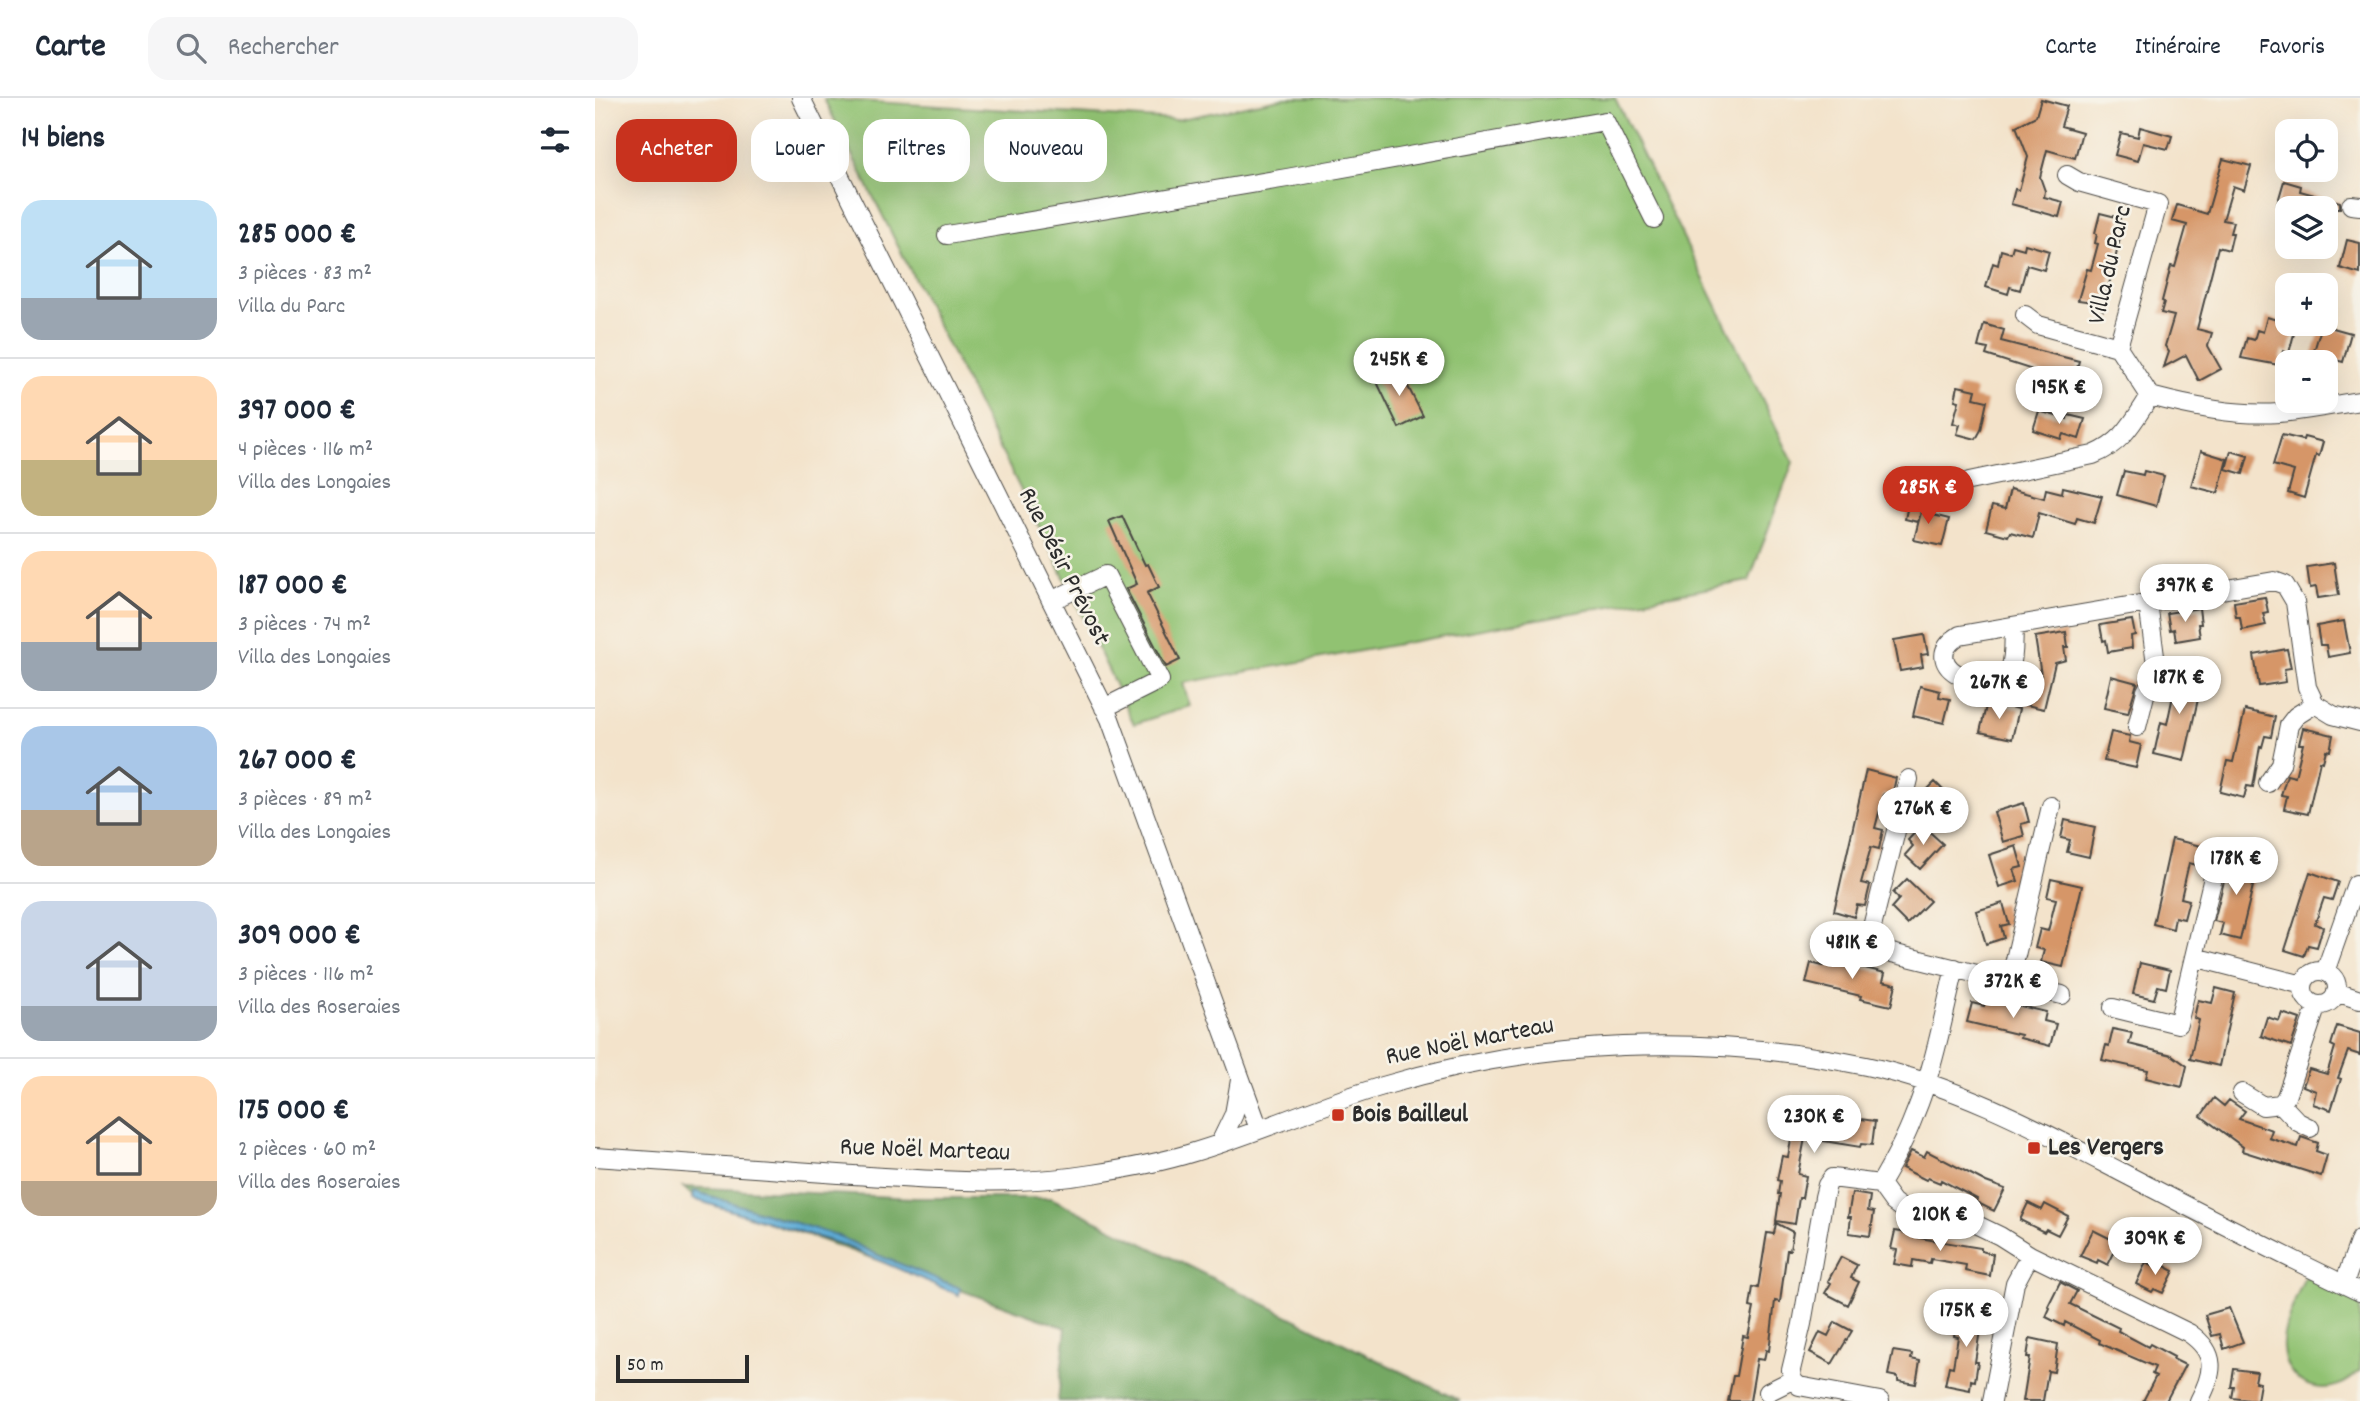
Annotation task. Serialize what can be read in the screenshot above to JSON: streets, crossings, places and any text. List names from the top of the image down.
{
  "streets": {
    "street": ["Villa du Parc", "Rue Désir Prévost", "Rue Noël Marteau"]
  },
  "crossings": [
    ["Rue Désir Prévost", "Rue Noël Marteau"]
  ],
  "places": {
    "transit": ["Bois Bailleul", "Les Vergers"]
  },
  "scale_bar": "50 m",
  "page": {
    "header": "Carte",
    "search": "Rechercher",
    "nav": ["Carte", "Itinéraire", "Favoris"],
    "heading": "14 biens",
    "map_buttons": ["+", "−"],
    "chip": [
      "Acheter",
      "Louer",
      "Filtres",
      "Nouveau"
    ],
    "list": [
      {
        "name": "285 000 €",
        "note": "3 pièces · 83 m² · Villa du Parc"
      },
      {
        "name": "397 000 €",
        "note": "4 pièces · 116 m² · Villa des Longaies"
      },
      {
        "name": "187 000 €",
        "note": "3 pièces · 74 m² · Villa des Longaies"
      },
      {
        "name": "267 000 €",
        "note": "3 pièces · 89 m² · Villa des Longaies"
      },
      {
        "name": "309 000 €",
        "note": "3 pièces · 116 m² · Villa des Roseraies"
      },
      {
        "name": "175 000 €",
        "note": "2 pièces · 60 m² · Villa des Roseraies"
      }
    ],
    "price": [
      "245K €",
      "195K €",
      "285K €",
      "397K €",
      "187K €",
      "267K €",
      "276K €",
      "178K €",
      "481K €",
      "372K €",
      "230K €",
      "210K €",
      "309K €",
      "175K €"
    ],
    "scale": "50 m"
  }
}
